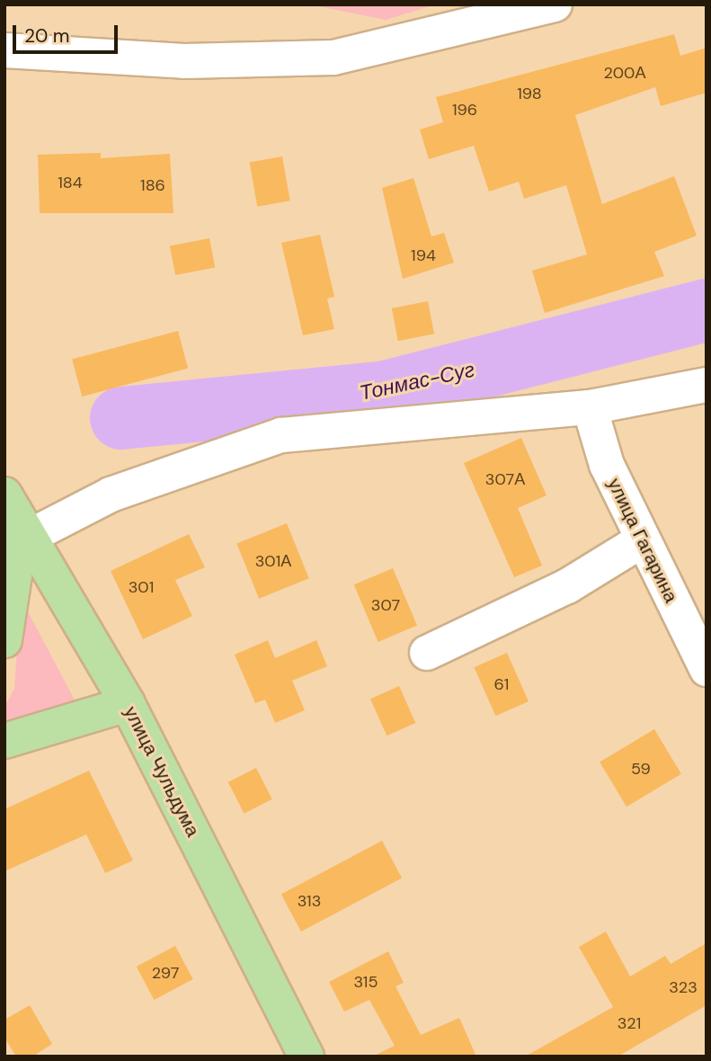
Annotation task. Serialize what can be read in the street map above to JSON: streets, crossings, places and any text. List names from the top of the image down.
{
  "streets": {
    "main road": ["улица Чульдума"],
    "street": ["улица Гагарина"]
  },
  "water": ["Тонмас-Суг"],
  "house_numbers": [
    "200А",
    "198",
    "196",
    "184",
    "186",
    "194",
    "307А",
    "301А",
    "301",
    "307",
    "61",
    "59",
    "313",
    "297",
    "315",
    "323",
    "321"
  ],
  "scale_bar": "20 m"
}
